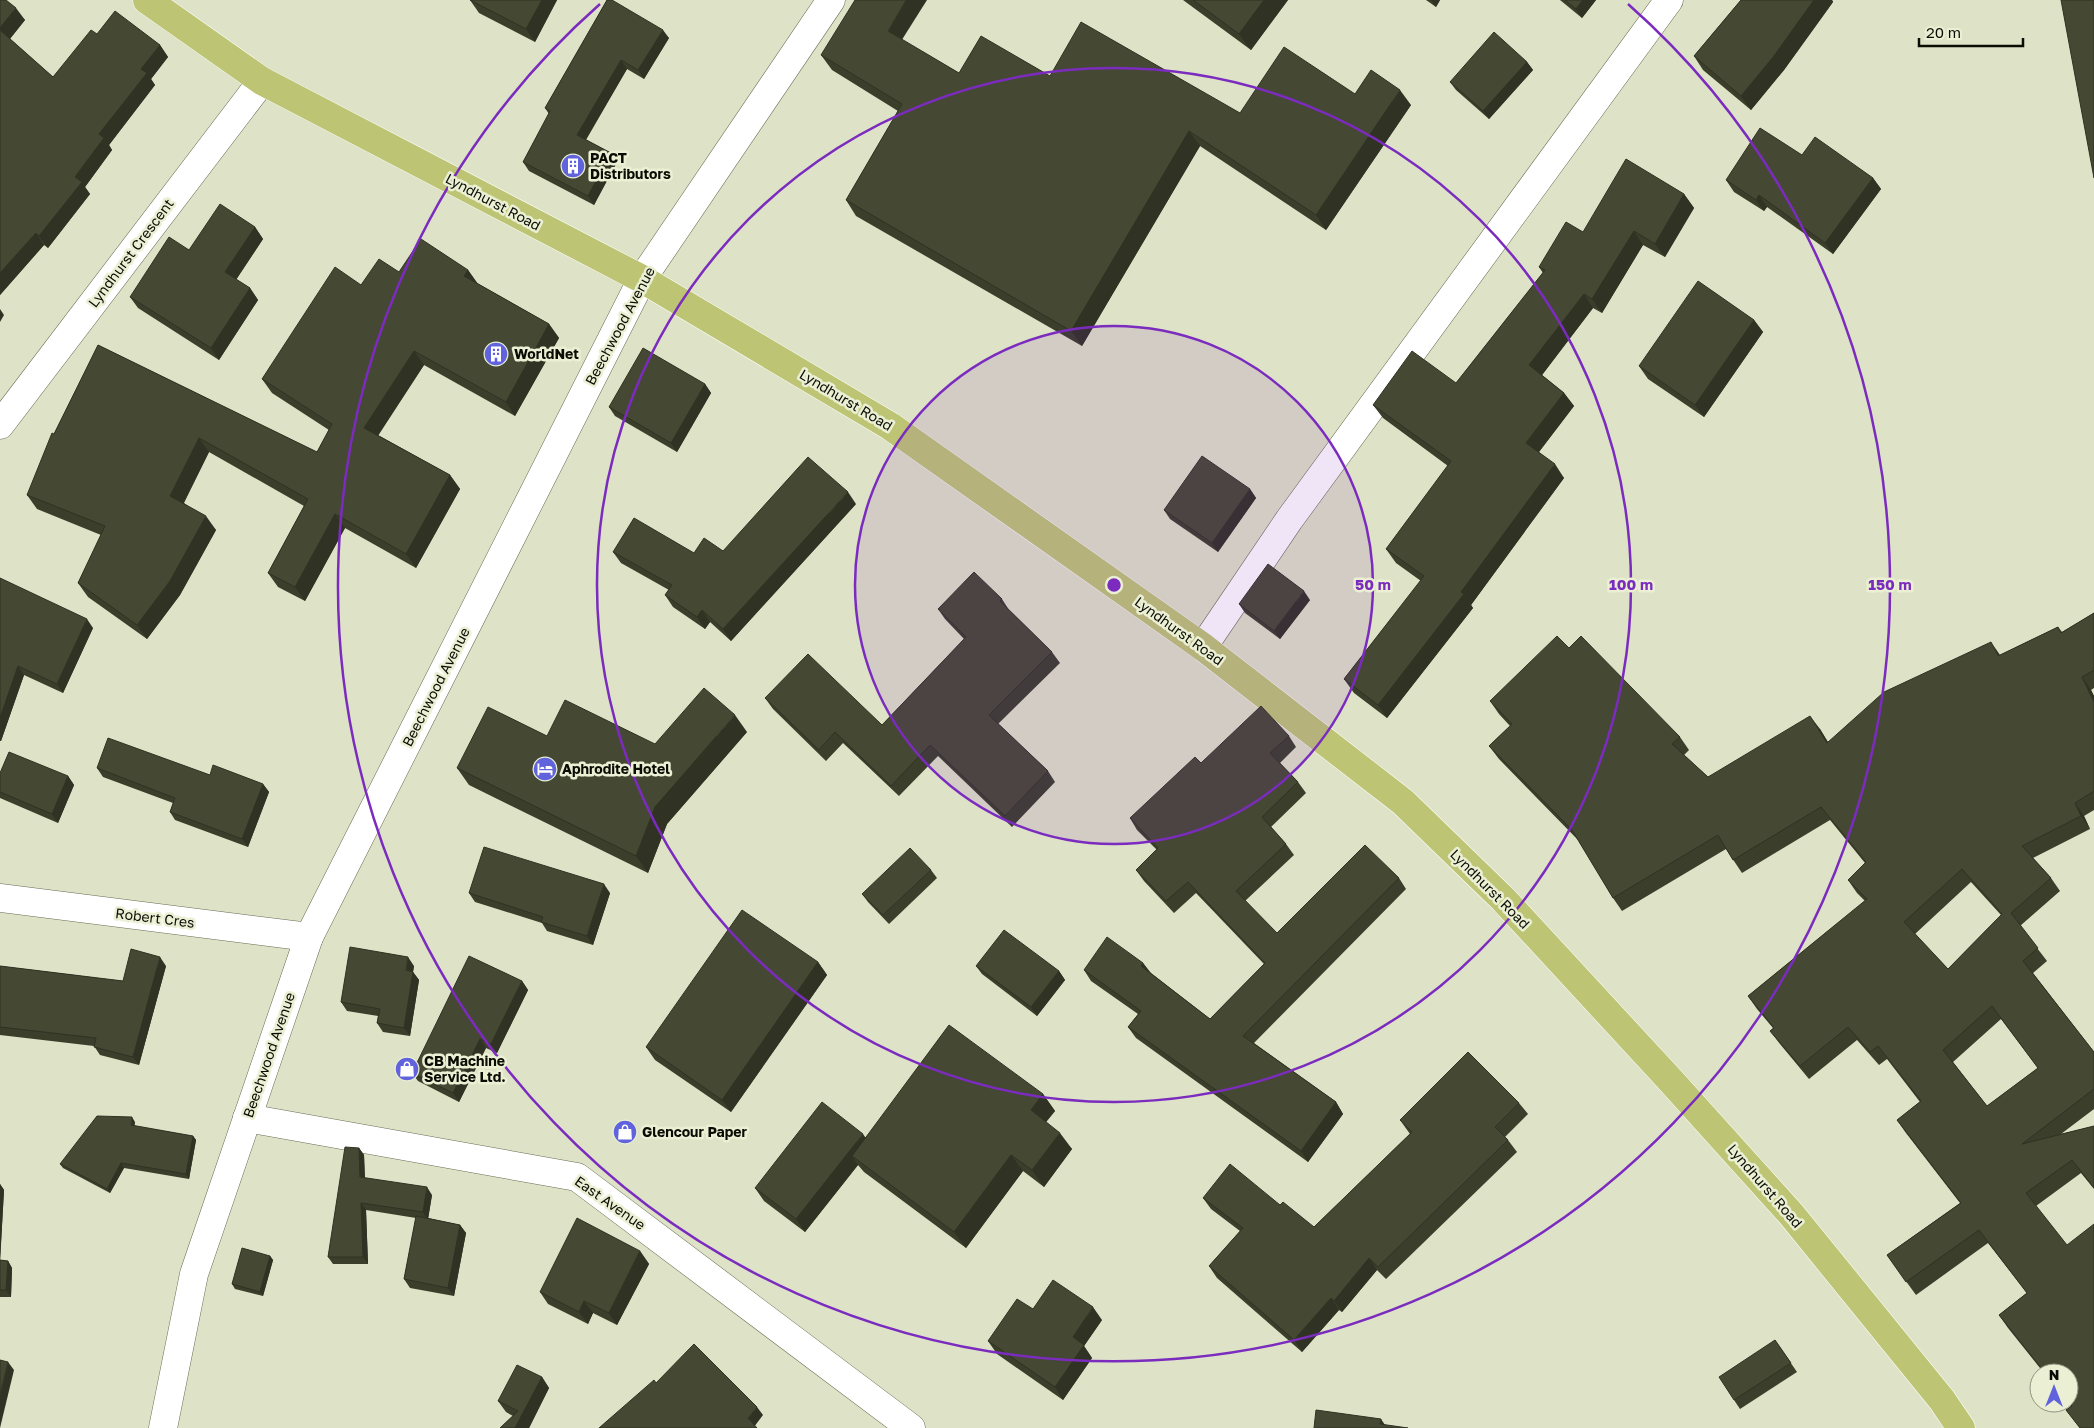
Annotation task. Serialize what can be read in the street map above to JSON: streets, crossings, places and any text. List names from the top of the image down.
{
  "streets": {
    "main road": ["Lyndhurst Road"],
    "street": [
      "Lyndhurst Crescent",
      "Beechwood Avenue",
      "Robert Cres",
      "East Avenue"
    ]
  },
  "crossings": [
    ["Lyndhurst Road", "Lyndhurst Crescent"],
    ["Lyndhurst Road", "Beechwood Avenue"],
    ["Beechwood Avenue", "Robert Cres"],
    ["Beechwood Avenue", "East Avenue"]
  ],
  "places": {
    "building": ["PACT Distributors", "WorldNet"],
    "hotel": ["Aphrodite Hotel"],
    "shop": ["CB Machine Service Ltd.", "Glencour Paper"]
  },
  "scale_bar": "20 m",
  "north": "top",
  "rings": ["50 m", "100 m", "150 m"]
}
